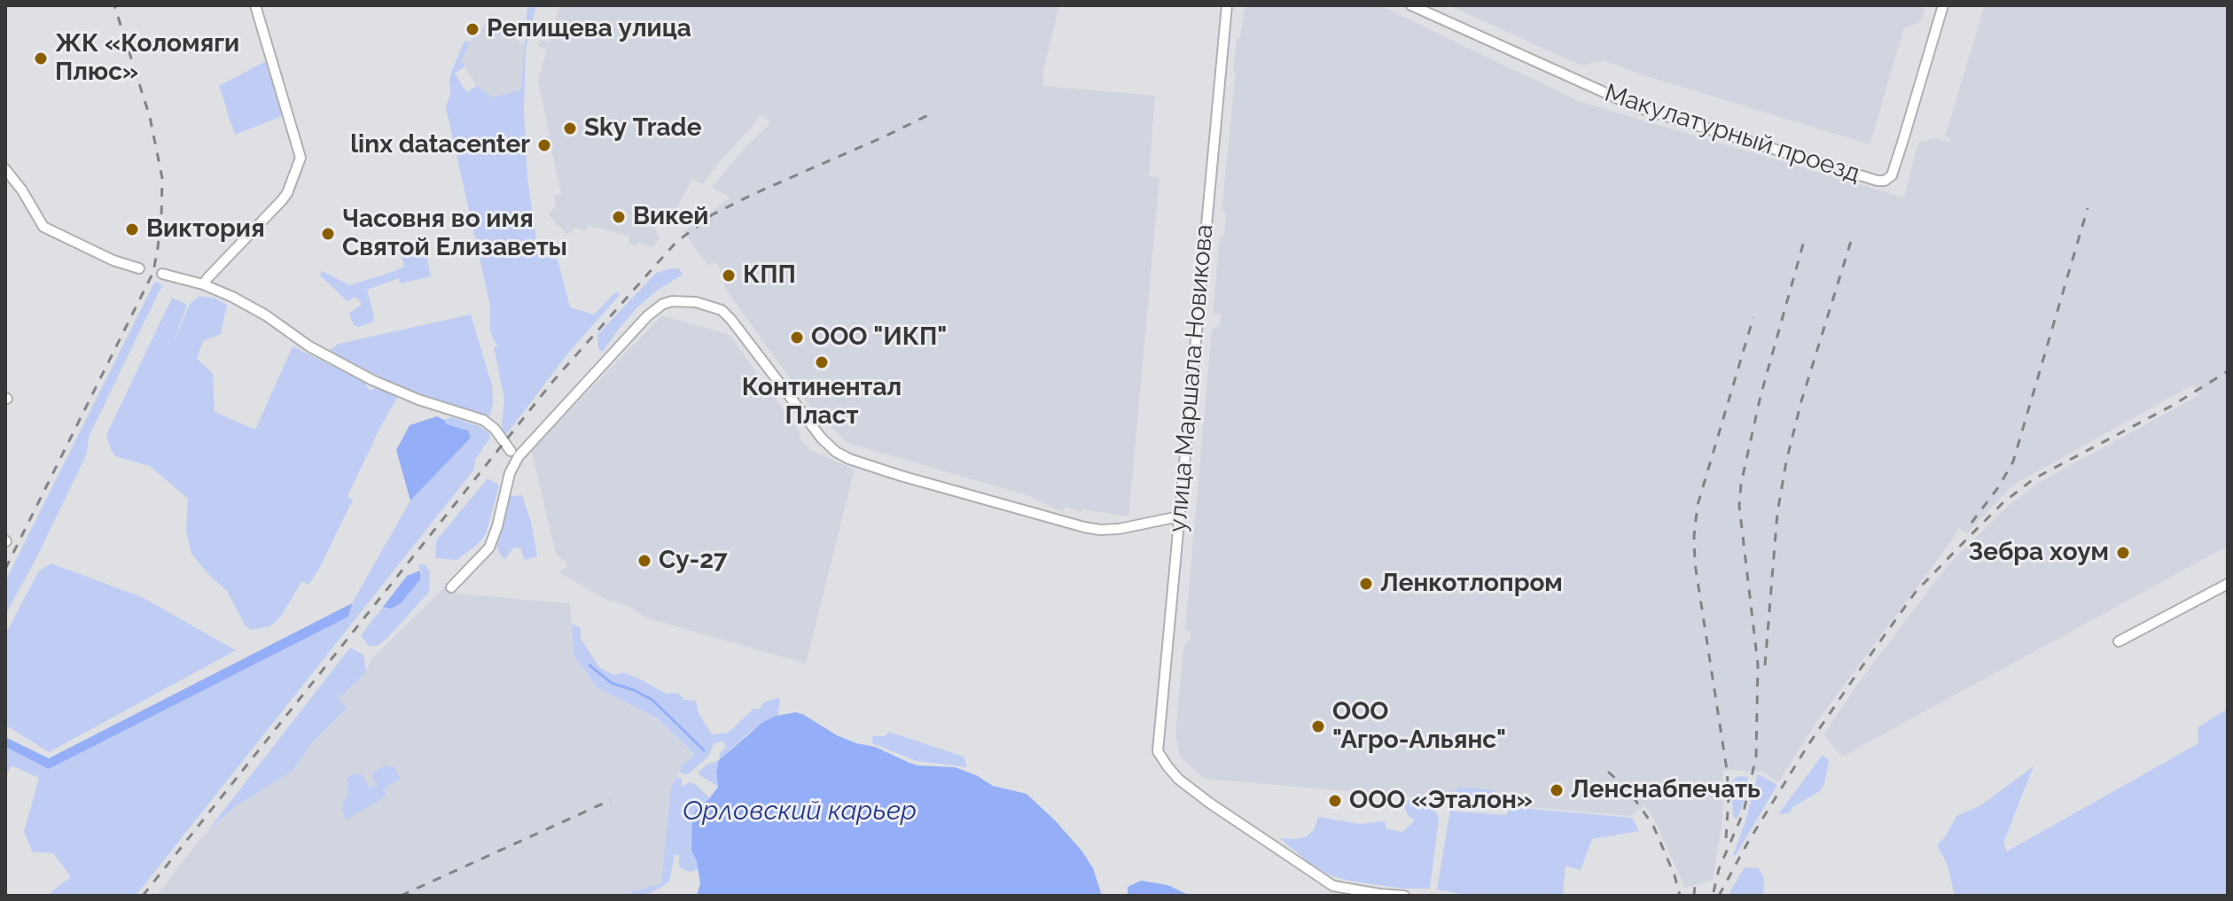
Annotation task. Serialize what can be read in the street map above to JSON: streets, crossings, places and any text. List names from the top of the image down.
{
  "streets": {
    "street": ["Макулатурный проезд", "улица Маршала Новикова"]
  },
  "water": ["Орловский карьер"],
  "places": [
    "Репищева улица",
    "ЖК «Коломяги Плюс»",
    "Sky Trade",
    "linx datacenter",
    "Викей",
    "Виктория",
    "Часовня во имя Святой Елизаветы",
    "КПП",
    "ООО \"ИКП\"",
    "Континентал Пласт",
    "Зебра хоум",
    "Су-27",
    "Ленкотлопром",
    "ООО \"Агро-Альянс\"",
    "Ленснабпечать",
    "ООО «Эталон»"
  ]
}
